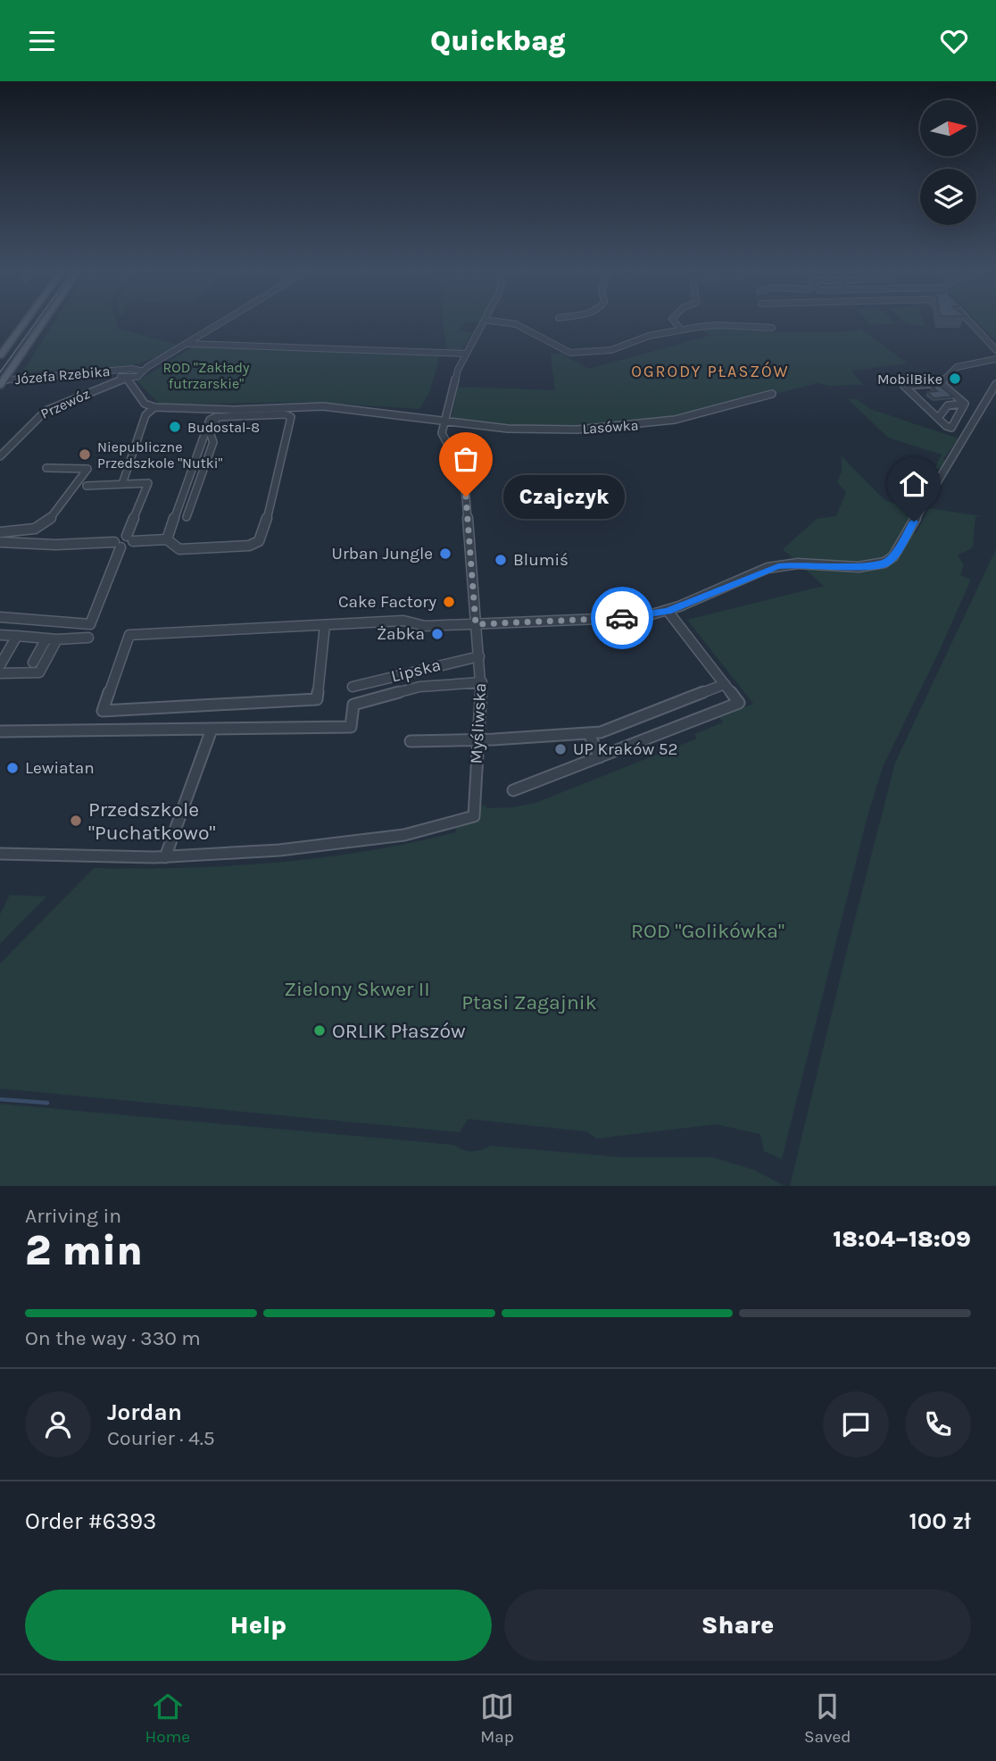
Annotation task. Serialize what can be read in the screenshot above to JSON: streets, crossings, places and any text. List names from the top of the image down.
{
  "streets": {
    "street": [
      "Józefa Rzebika",
      "Przewóz",
      "Lasówka",
      "Lipska",
      "Myśliwska"
    ]
  },
  "crossings": [
    ["Józefa Rzebika", "Przewóz"],
    ["Lasówka", "Myśliwska"],
    ["Lipska", "Myśliwska"]
  ],
  "districts": ["OGRODY PŁASZÓW"],
  "parks": [
    "ROD \"Zakłady futrzarskie\"",
    "ROD \"Golikówka\"",
    "Zielony Skwer II",
    "Ptasi Zagajnik"
  ],
  "places": [
    "MobilBike",
    "Budostal-8",
    "Niepubliczne Przedszkole \"Nutki\"",
    "Czajczyk",
    "Urban Jungle",
    "Blumiś",
    "Cake Factory",
    "Żabka",
    "UP Kraków 52",
    "Lewiatan",
    "Przedszkole \"Puchatkowo\"",
    "ORLIK Płaszów"
  ],
  "north": "right",
  "page": {
    "header": "Quickbag",
    "bubble": "Czajczyk",
    "heading": ["2 min", "Arriving in", "18:04–18:09"],
    "panel": [
      "Jordan",
      "Courier · 4.5",
      "Order #6393",
      "100 zł"
    ],
    "bar": "On the way · 330 m",
    "buttons": ["Help", "Share"],
    "tabs": ["Home", "Map", "Saved"]
  }
}
